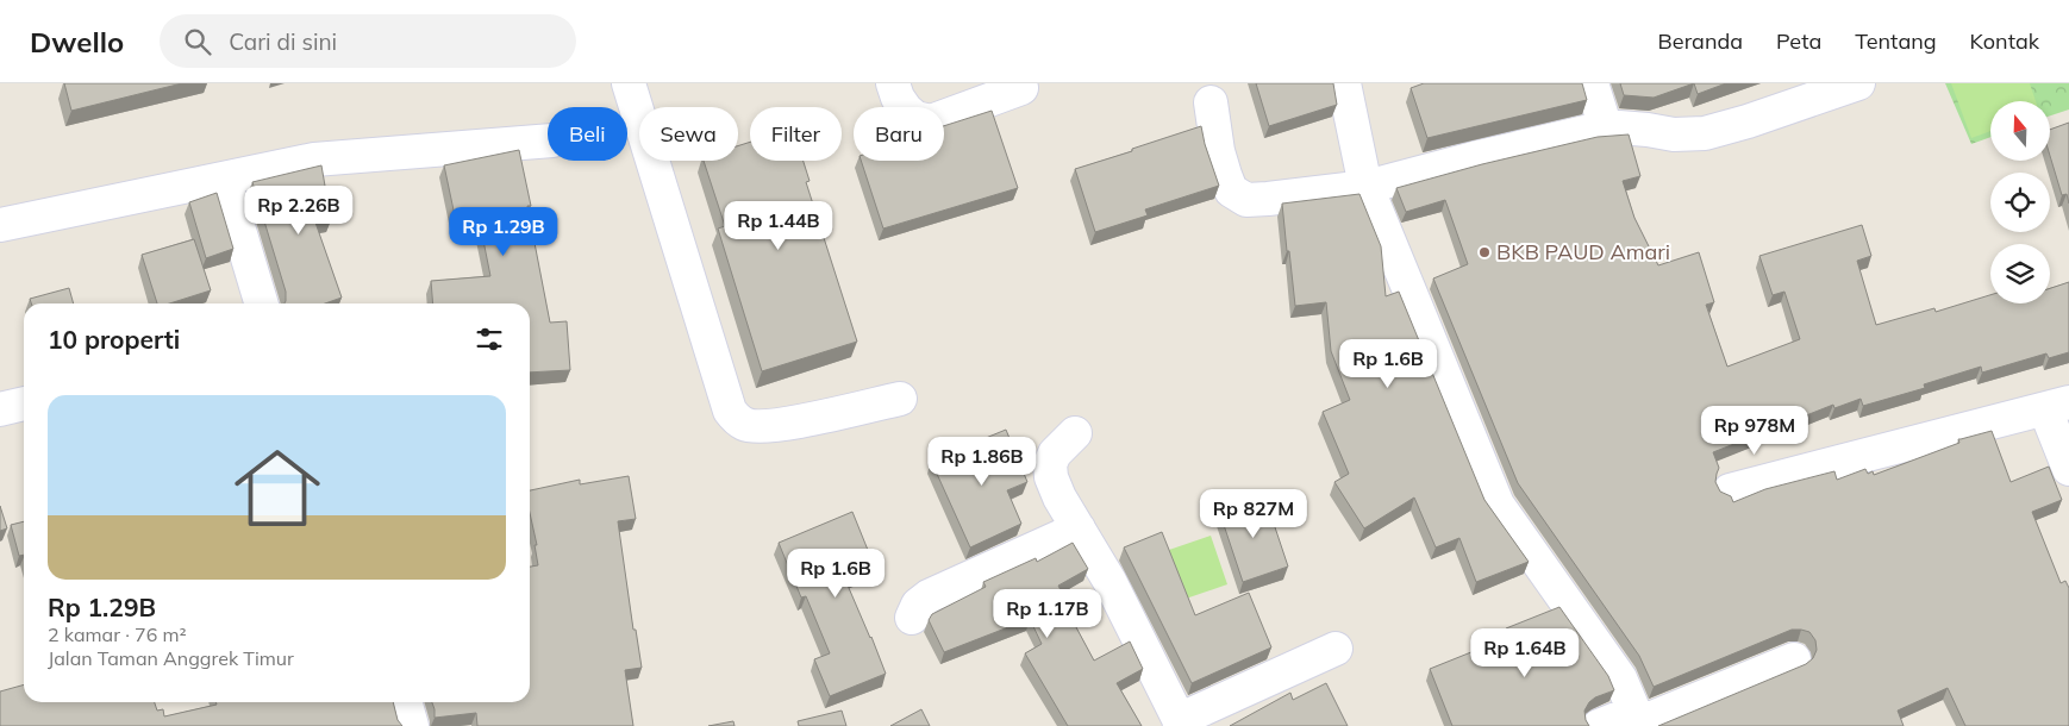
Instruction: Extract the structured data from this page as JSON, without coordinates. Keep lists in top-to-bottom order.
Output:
{
  "places": ["BKB PAUD Amari"],
  "north": "top",
  "page": {
    "header": "Dwello",
    "search": "Cari di sini",
    "nav": [
      "Beranda",
      "Peta",
      "Tentang",
      "Kontak"
    ],
    "chip": [
      "Beli",
      "Sewa",
      "Filter",
      "Baru"
    ],
    "price": [
      "Rp 2.26B",
      "Rp 1.44B",
      "Rp 1.29B",
      "Rp 1.6B",
      "Rp 978M",
      "Rp 1.86B",
      "Rp 827M",
      "Rp 1.6B",
      "Rp 1.17B",
      "Rp 1.64B"
    ],
    "heading": "10 properti",
    "list": [
      {
        "name": "Rp 1.29B",
        "note": "2 kamar · 76 m² · Jalan Taman Anggrek Timur"
      }
    ]
  }
}
